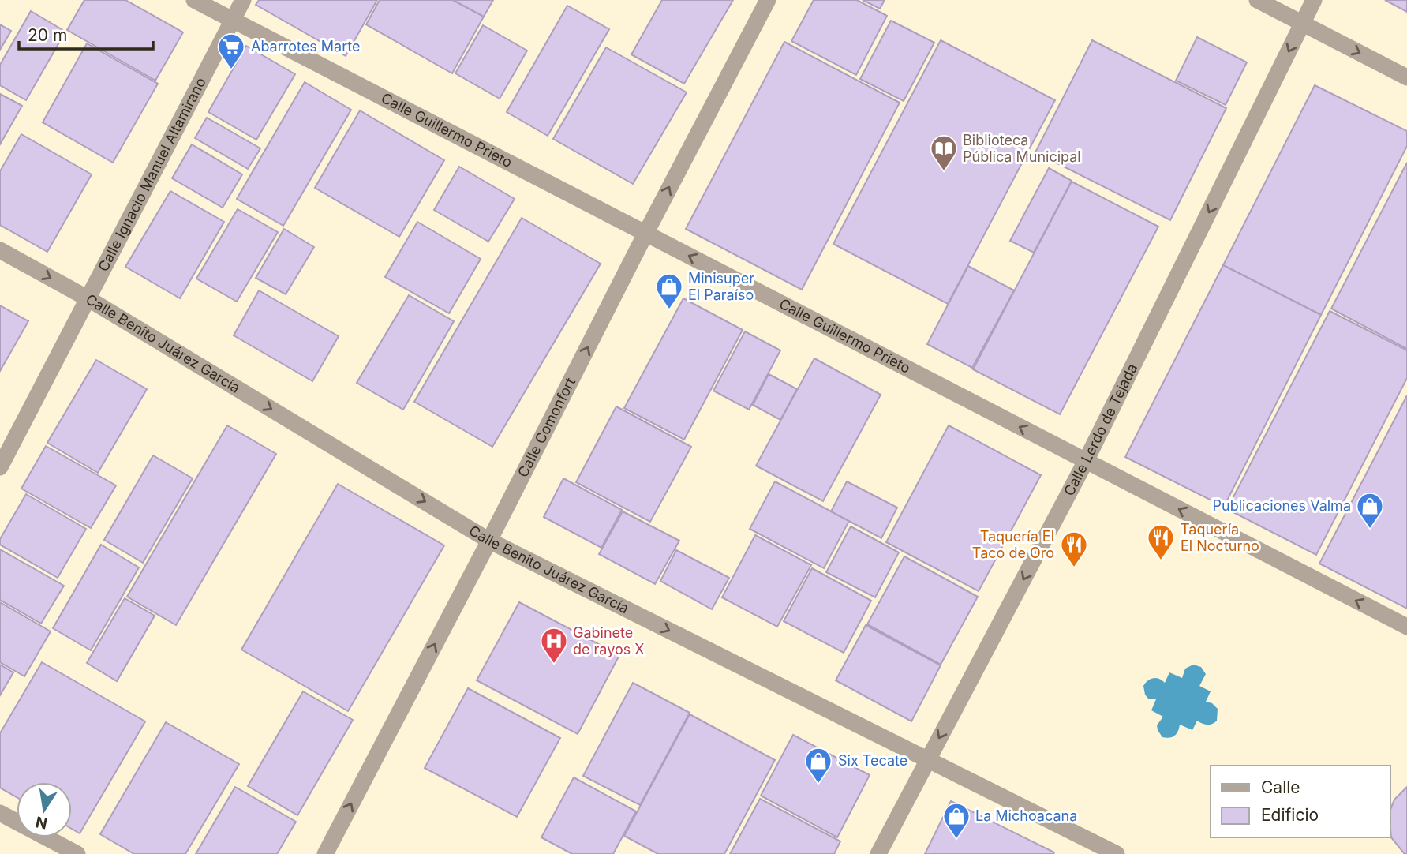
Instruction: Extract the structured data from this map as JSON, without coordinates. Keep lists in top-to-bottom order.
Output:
{
  "streets": {
    "street": [
      "Calle Guillermo Prieto",
      "Calle Ignacio Manuel Altamirano",
      "Calle Benito Juárez García",
      "Calle Comonfort",
      "Calle Lerdo de Tejada"
    ]
  },
  "crossings": [
    ["Calle Guillermo Prieto", "Calle Ignacio Manuel Altamirano"],
    ["Calle Guillermo Prieto", "Calle Comonfort"],
    ["Calle Guillermo Prieto", "Calle Lerdo de Tejada"],
    ["Calle Ignacio Manuel Altamirano", "Calle Benito Juárez García"],
    ["Calle Benito Juárez García", "Calle Comonfort"],
    ["Calle Benito Juárez García", "Calle Lerdo de Tejada"]
  ],
  "one_way": [
    "Calle Guillermo Prieto",
    "Calle Benito Juárez García",
    "Calle Comonfort",
    "Calle Lerdo de Tejada"
  ],
  "places": {
    "supermarket": ["Abarrotes Marte"],
    "library": ["Biblioteca Pública Municipal"],
    "shop": [
      "Minisuper El Paraíso",
      "Publicaciones Valma",
      "Six Tecate",
      "La Michoacana"
    ],
    "restaurant": ["Taquería El Nocturno", "Taquería El Taco de Oro"],
    "hospital": ["Gabinete de rayos X"]
  },
  "legend": ["Calle", "Edificio"],
  "scale_bar": "20 m",
  "north": "bottom"
}
